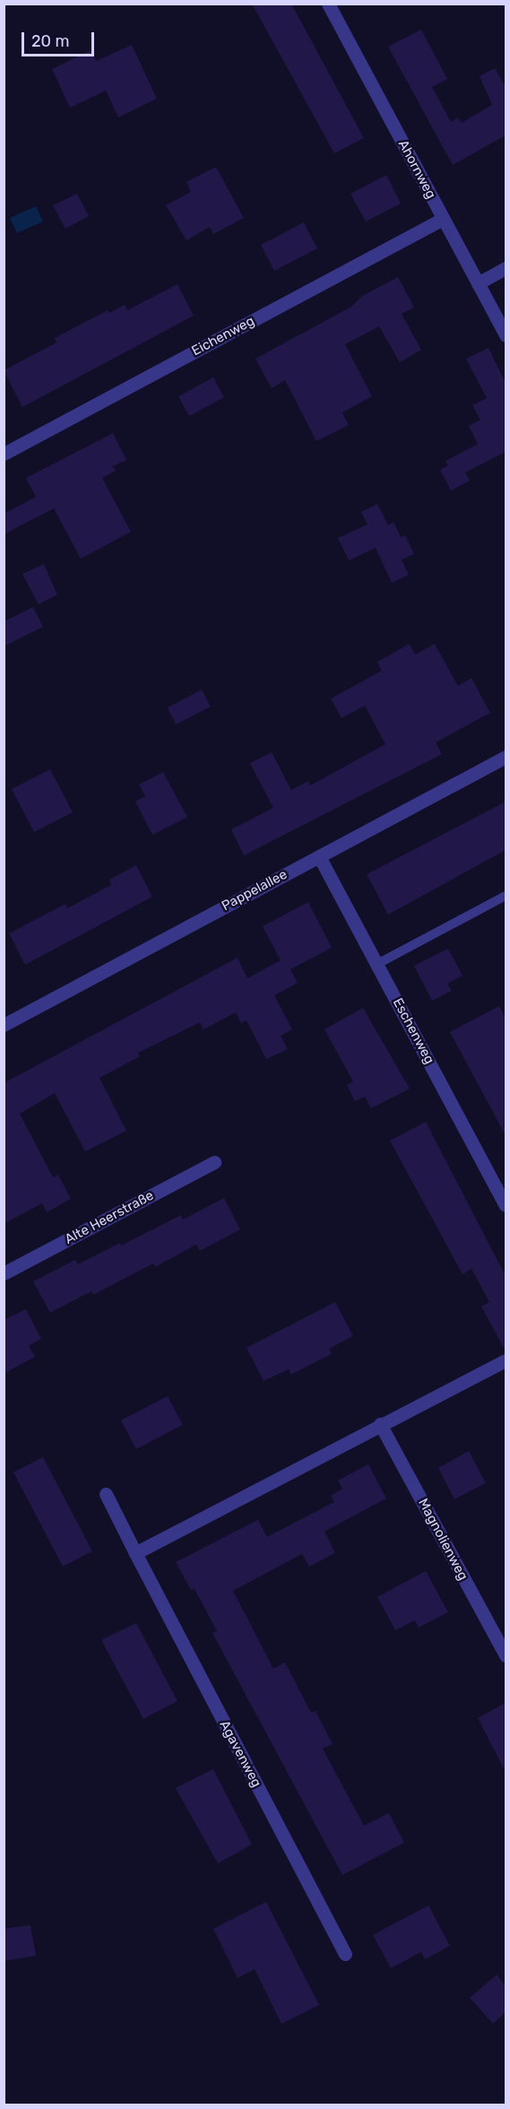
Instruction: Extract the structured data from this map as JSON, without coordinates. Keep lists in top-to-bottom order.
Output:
{
  "streets": {
    "street": [
      "Ahornweg",
      "Eichenweg",
      "Pappelallee",
      "Eschenweg",
      "Alte Heerstraße",
      "Magnolienweg",
      "Agavenweg"
    ]
  },
  "crossings": [
    ["Ahornweg", "Eichenweg"],
    ["Pappelallee", "Eschenweg"]
  ],
  "scale_bar": "20 m"
}
